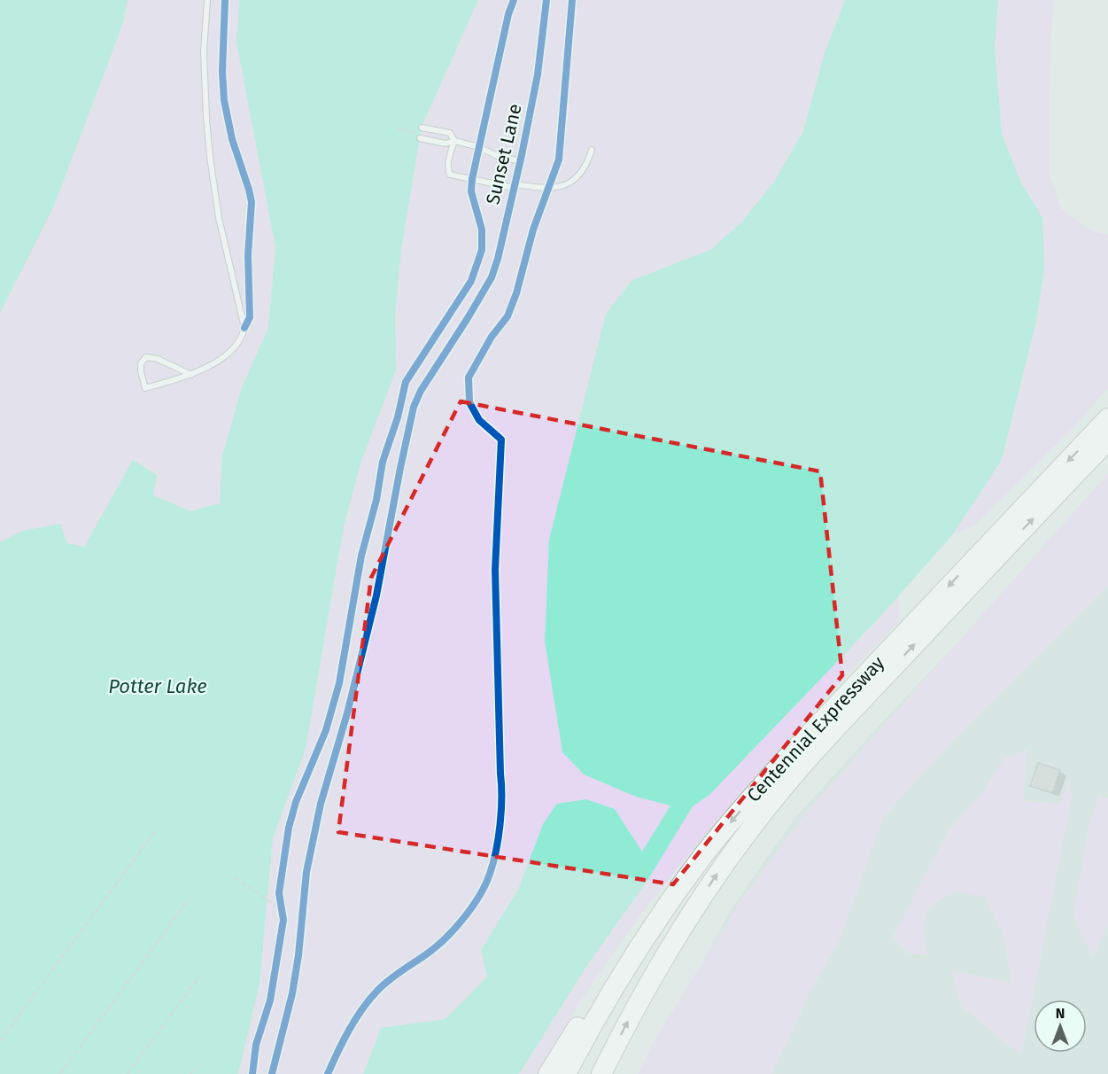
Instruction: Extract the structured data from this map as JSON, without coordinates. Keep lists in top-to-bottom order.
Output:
{
  "streets": {
    "highway": ["Centennial Expressway"],
    "lane": ["Sunset Lane"]
  },
  "water": ["Potter Lake"],
  "north": "top"
}
